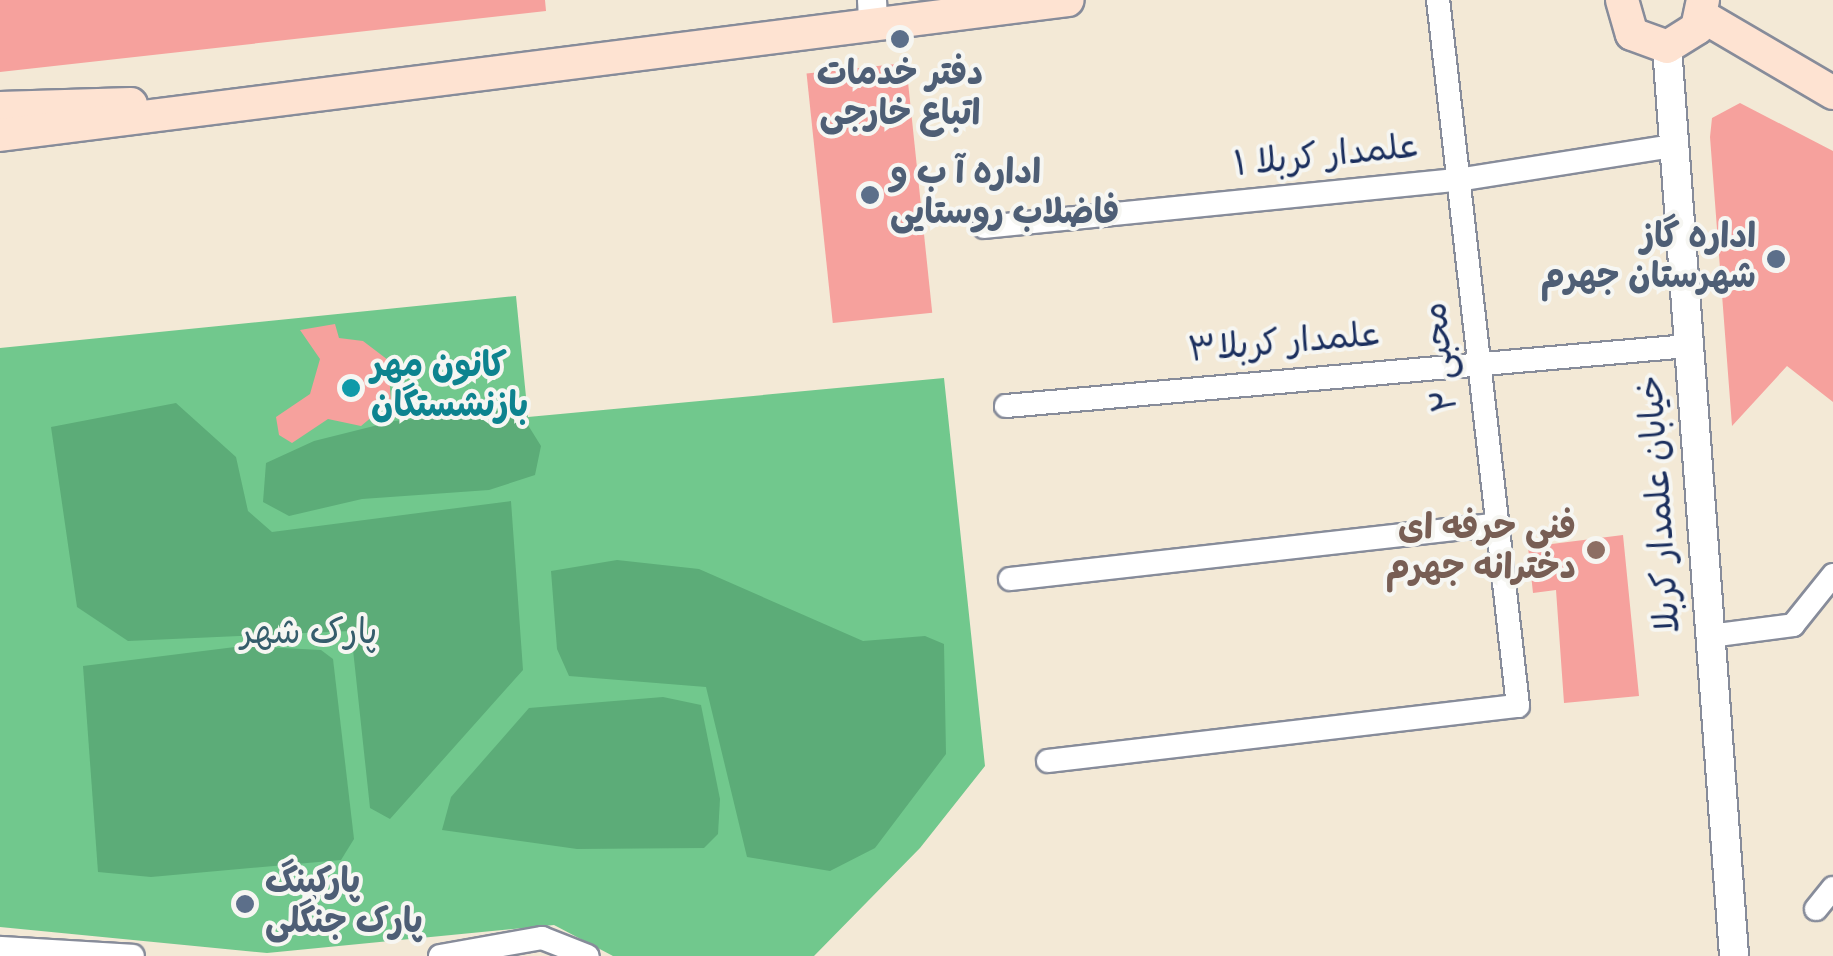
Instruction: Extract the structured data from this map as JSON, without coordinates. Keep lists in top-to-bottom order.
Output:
{
  "streets": {
    "street": [
      "علمدار کربلا ۱",
      "علمدار کربلا۳",
      "محبی ۲",
      "خیابان علمدار کربلا"
    ]
  },
  "crossings": [
    ["علمدار کربلا ۱", "محبی ۲"],
    ["علمدار کربلا ۱", "خیابان علمدار کربلا"],
    ["علمدار کربلا۳", "محبی ۲"],
    ["علمدار کربلا۳", "خیابان علمدار کربلا"]
  ],
  "parks": ["پارک شهر"],
  "places": [
    "دفتر خدمات اتباع خارجی",
    "اداره آ ب و فاضلاب روستایی",
    "اداره گاز شهرستان جهرم",
    "کانون مهر بازنشستگان",
    "فنی حرفه ای دخترانه جهرم",
    "پارکینگ پارک جنگلی"
  ]
}
